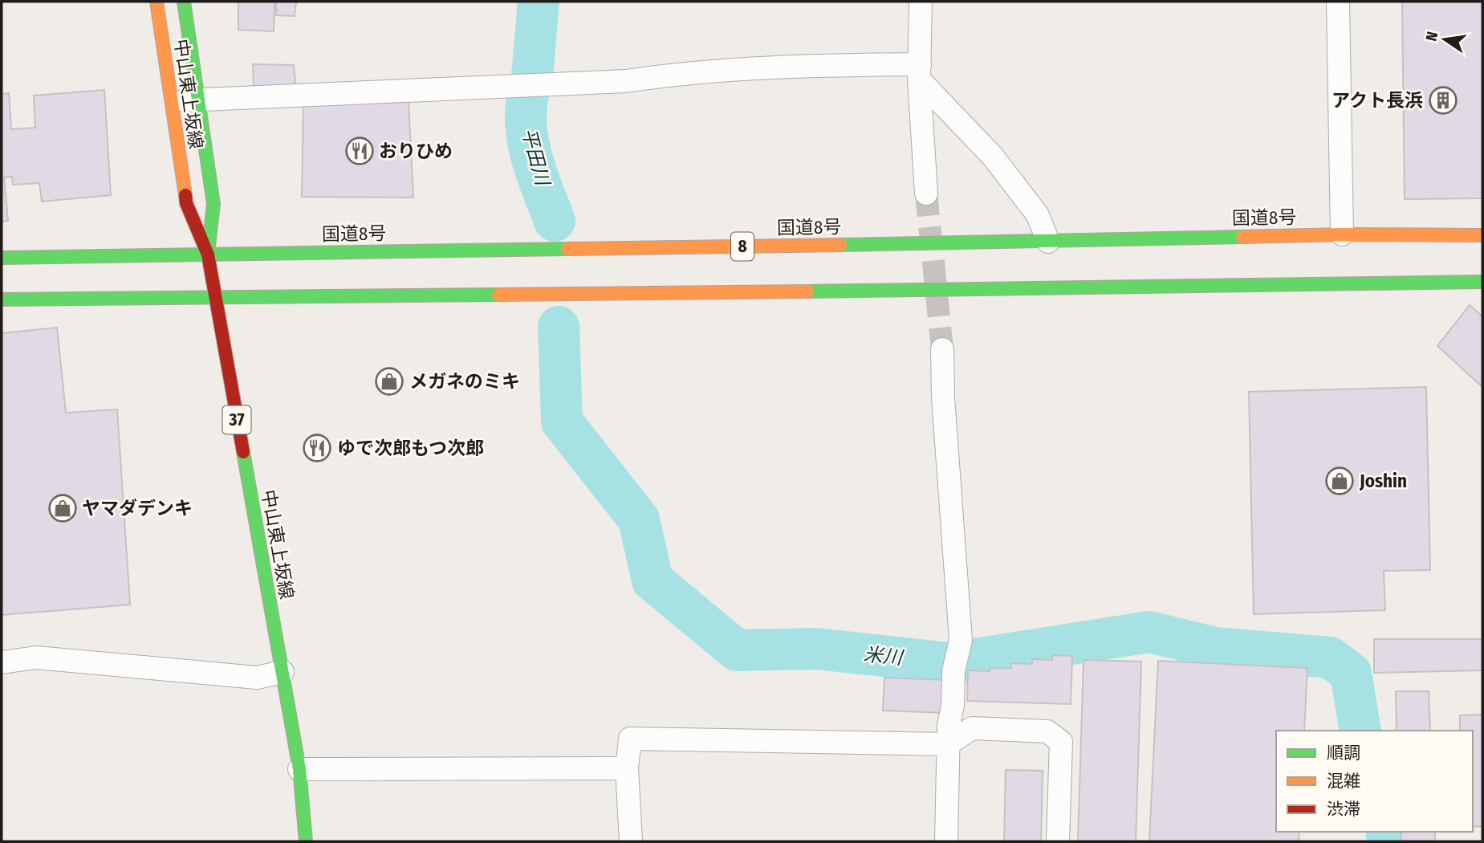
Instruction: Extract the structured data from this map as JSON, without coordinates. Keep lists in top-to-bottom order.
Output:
{
  "streets": {
    "main road": [
      "中山東上坂線",
      "国道8号",
      "8",
      "37"
    ]
  },
  "crossings": [
    ["中山東上坂線", "国道8号"]
  ],
  "water": ["平田川", "米川"],
  "places": {
    "building": ["アクト長浜"],
    "restaurant": ["おりひめ", "ゆで次郎もつ次郎"],
    "shop": ["メガネのミキ", "Joshin", "ヤマダデンキ"]
  },
  "legend": ["順調", "混雑", "渋滞"],
  "north": "left"
}
